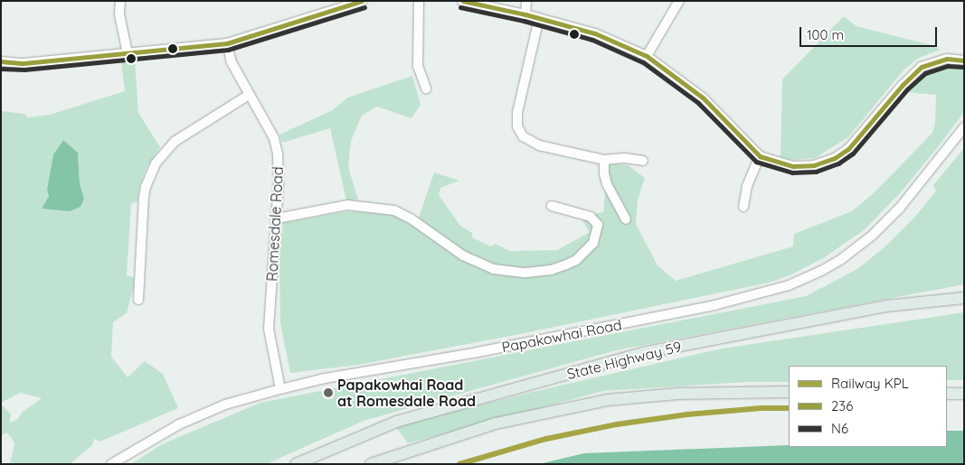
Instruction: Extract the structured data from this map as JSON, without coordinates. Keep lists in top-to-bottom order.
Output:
{
  "streets": {
    "main road": ["State Highway 59"],
    "street": ["Romesdale Road", "Papakowhai Road"]
  },
  "crossings": [
    ["Romesdale Road", "Papakowhai Road"]
  ],
  "places": ["Papakowhai Road at Romesdale Road"],
  "lines": ["transit line 236", "transit line N6", "rail line KPL"],
  "legend": ["Railway KPL", "236", "N6"],
  "scale_bar": "100 m"
}
